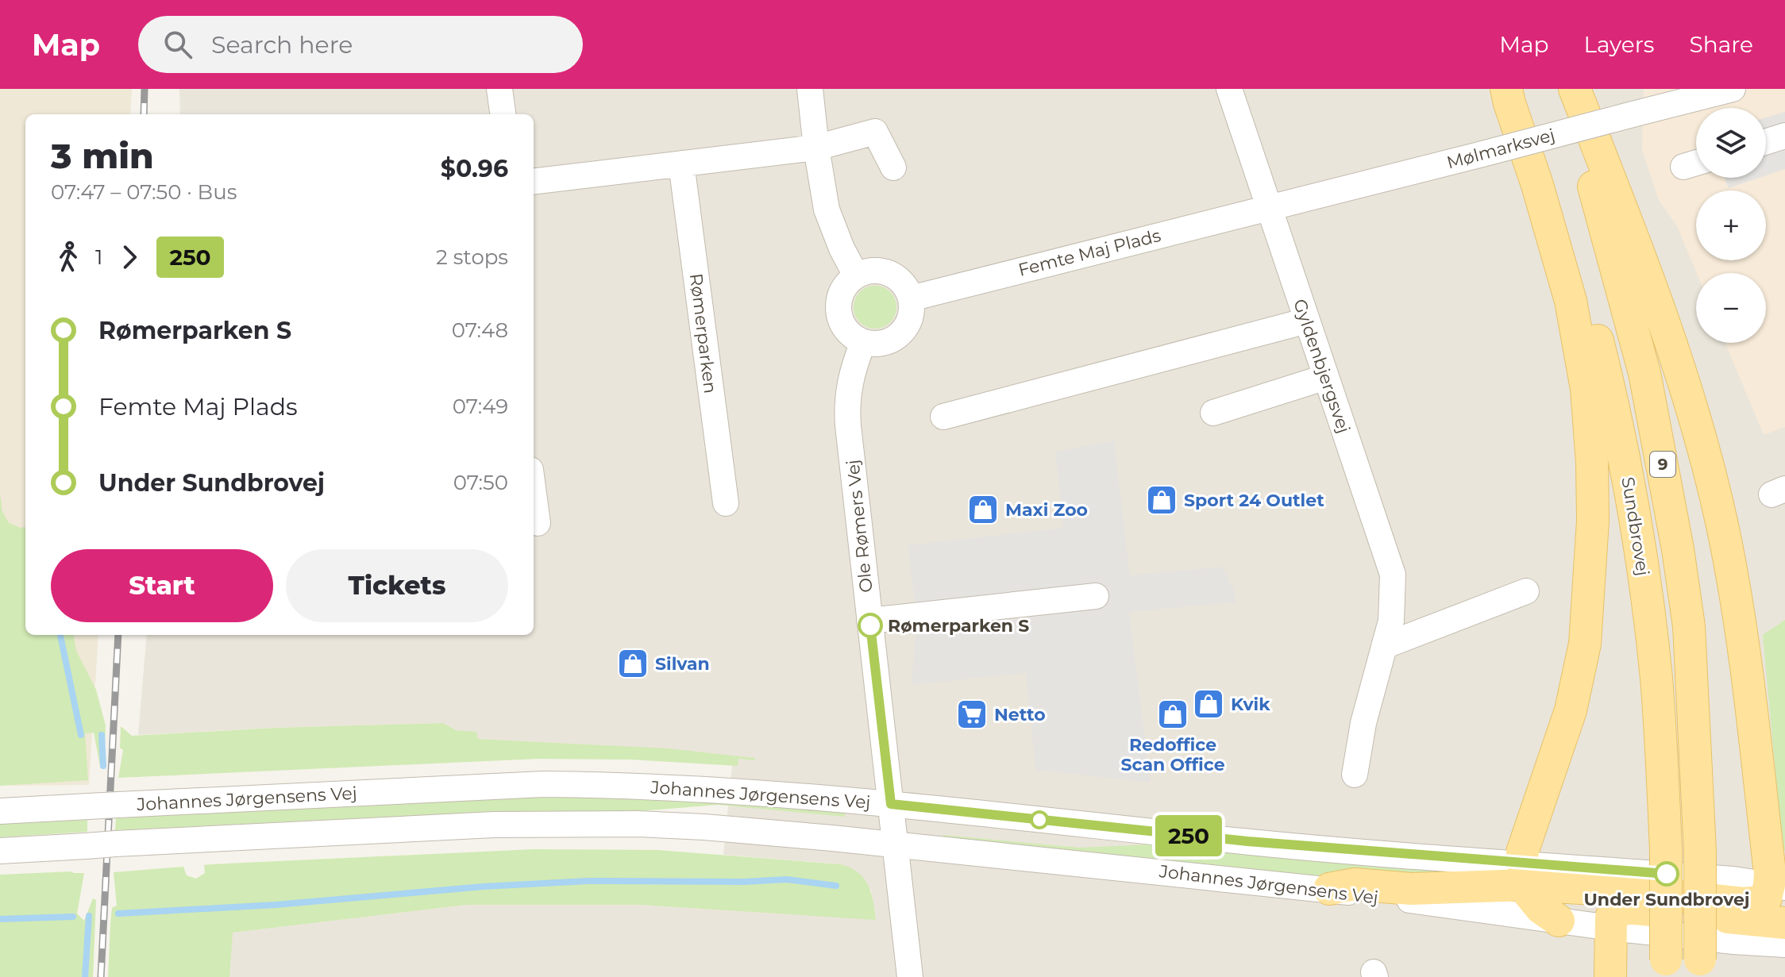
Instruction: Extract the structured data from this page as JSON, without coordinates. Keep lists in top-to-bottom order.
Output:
{
  "streets": {
    "main road": ["9", "Sundbrovej"],
    "street": [
      "Mølmarksvej",
      "Femte Maj Plads",
      "Rømerparken",
      "Gyldenbjergsvej",
      "Ole Rømers Vej",
      "Johannes Jørgensens Vej"
    ]
  },
  "crossings": [
    ["Mølmarksvej", "Femte Maj Plads"],
    ["Mølmarksvej", "Gyldenbjergsvej"],
    ["Femte Maj Plads", "Gyldenbjergsvej"],
    ["Femte Maj Plads", "Ole Rømers Vej"],
    ["Ole Rømers Vej", "Johannes Jørgensens Vej"]
  ],
  "places": {
    "shop": [
      "Sport 24 Outlet",
      "Maxi Zoo",
      "Silvan",
      "Kvik",
      "Redoffice Scan Office"
    ],
    "other": ["Rømerparken S", "Under Sundbrovej"],
    "supermarket": ["Netto"]
  },
  "lines": ["bus line 250"],
  "page": {
    "header": "Map",
    "search": "Search here",
    "nav": ["Map", "Layers", "Share"],
    "on_map": "250",
    "map_buttons": ["+", "−"],
    "heading": ["3 min", "07:47 – 07:50 · Bus", "$0.96"],
    "legs": ["1", "250", "2 stops"],
    "list": [
      {
        "name": "Rømerparken S",
        "value": "07:48"
      },
      {
        "name": "Femte Maj Plads",
        "value": "07:49"
      },
      {
        "name": "Under Sundbrovej",
        "value": "07:50"
      }
    ],
    "buttons": ["Start", "Tickets"]
  }
}
